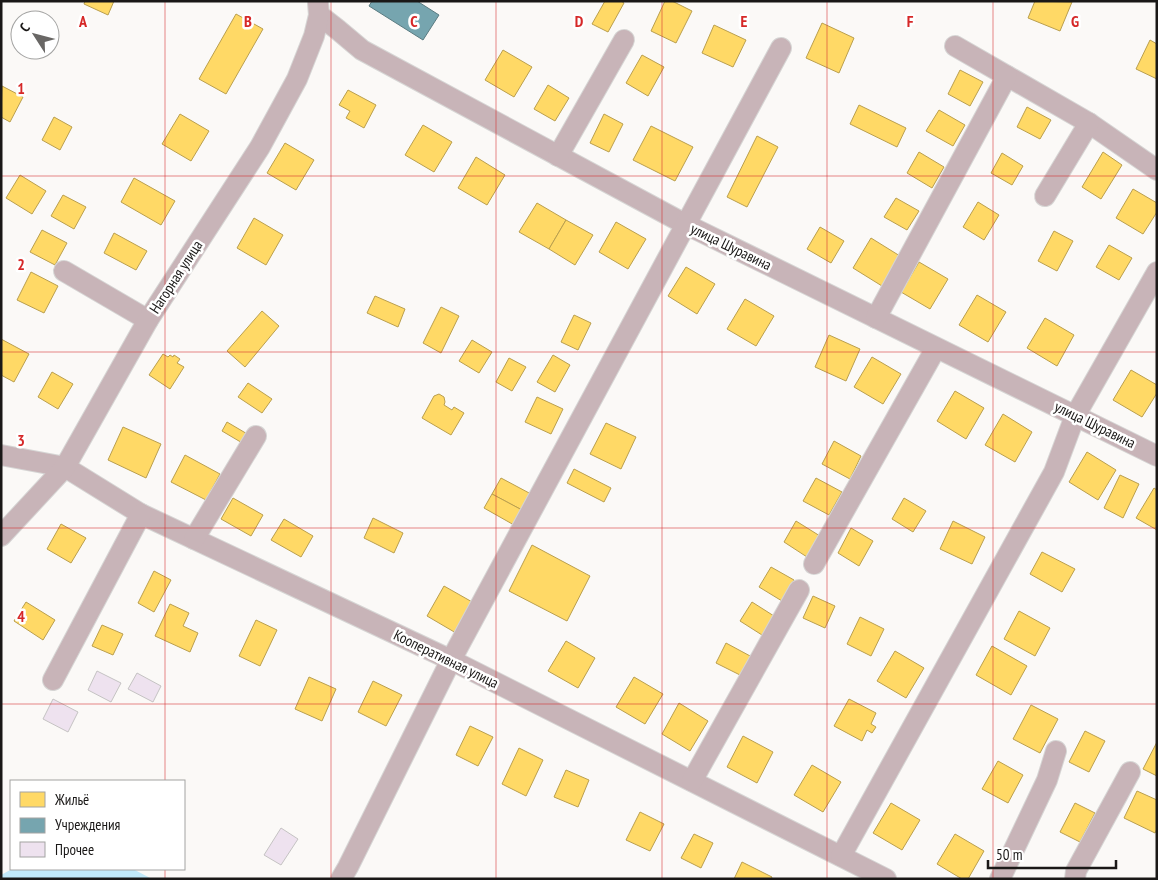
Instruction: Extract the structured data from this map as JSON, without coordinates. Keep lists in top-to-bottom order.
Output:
{
  "streets": {
    "street": ["улица Шуравина", "Нагорная улица", "Кооперативная улица"]
  },
  "crossings": [
    ["улица Шуравина", "Нагорная улица"],
    ["Нагорная улица", "Кооперативная улица"]
  ],
  "legend": ["Жильё", "Учреждения", "Прочее"],
  "scale_bar": "50 m",
  "north": "top left",
  "grid": {
    "columns": [
      "A",
      "B",
      "C",
      "D",
      "E",
      "F",
      "G"
    ],
    "rows": [
      "1",
      "2",
      "3",
      "4"
    ]
  }
}
